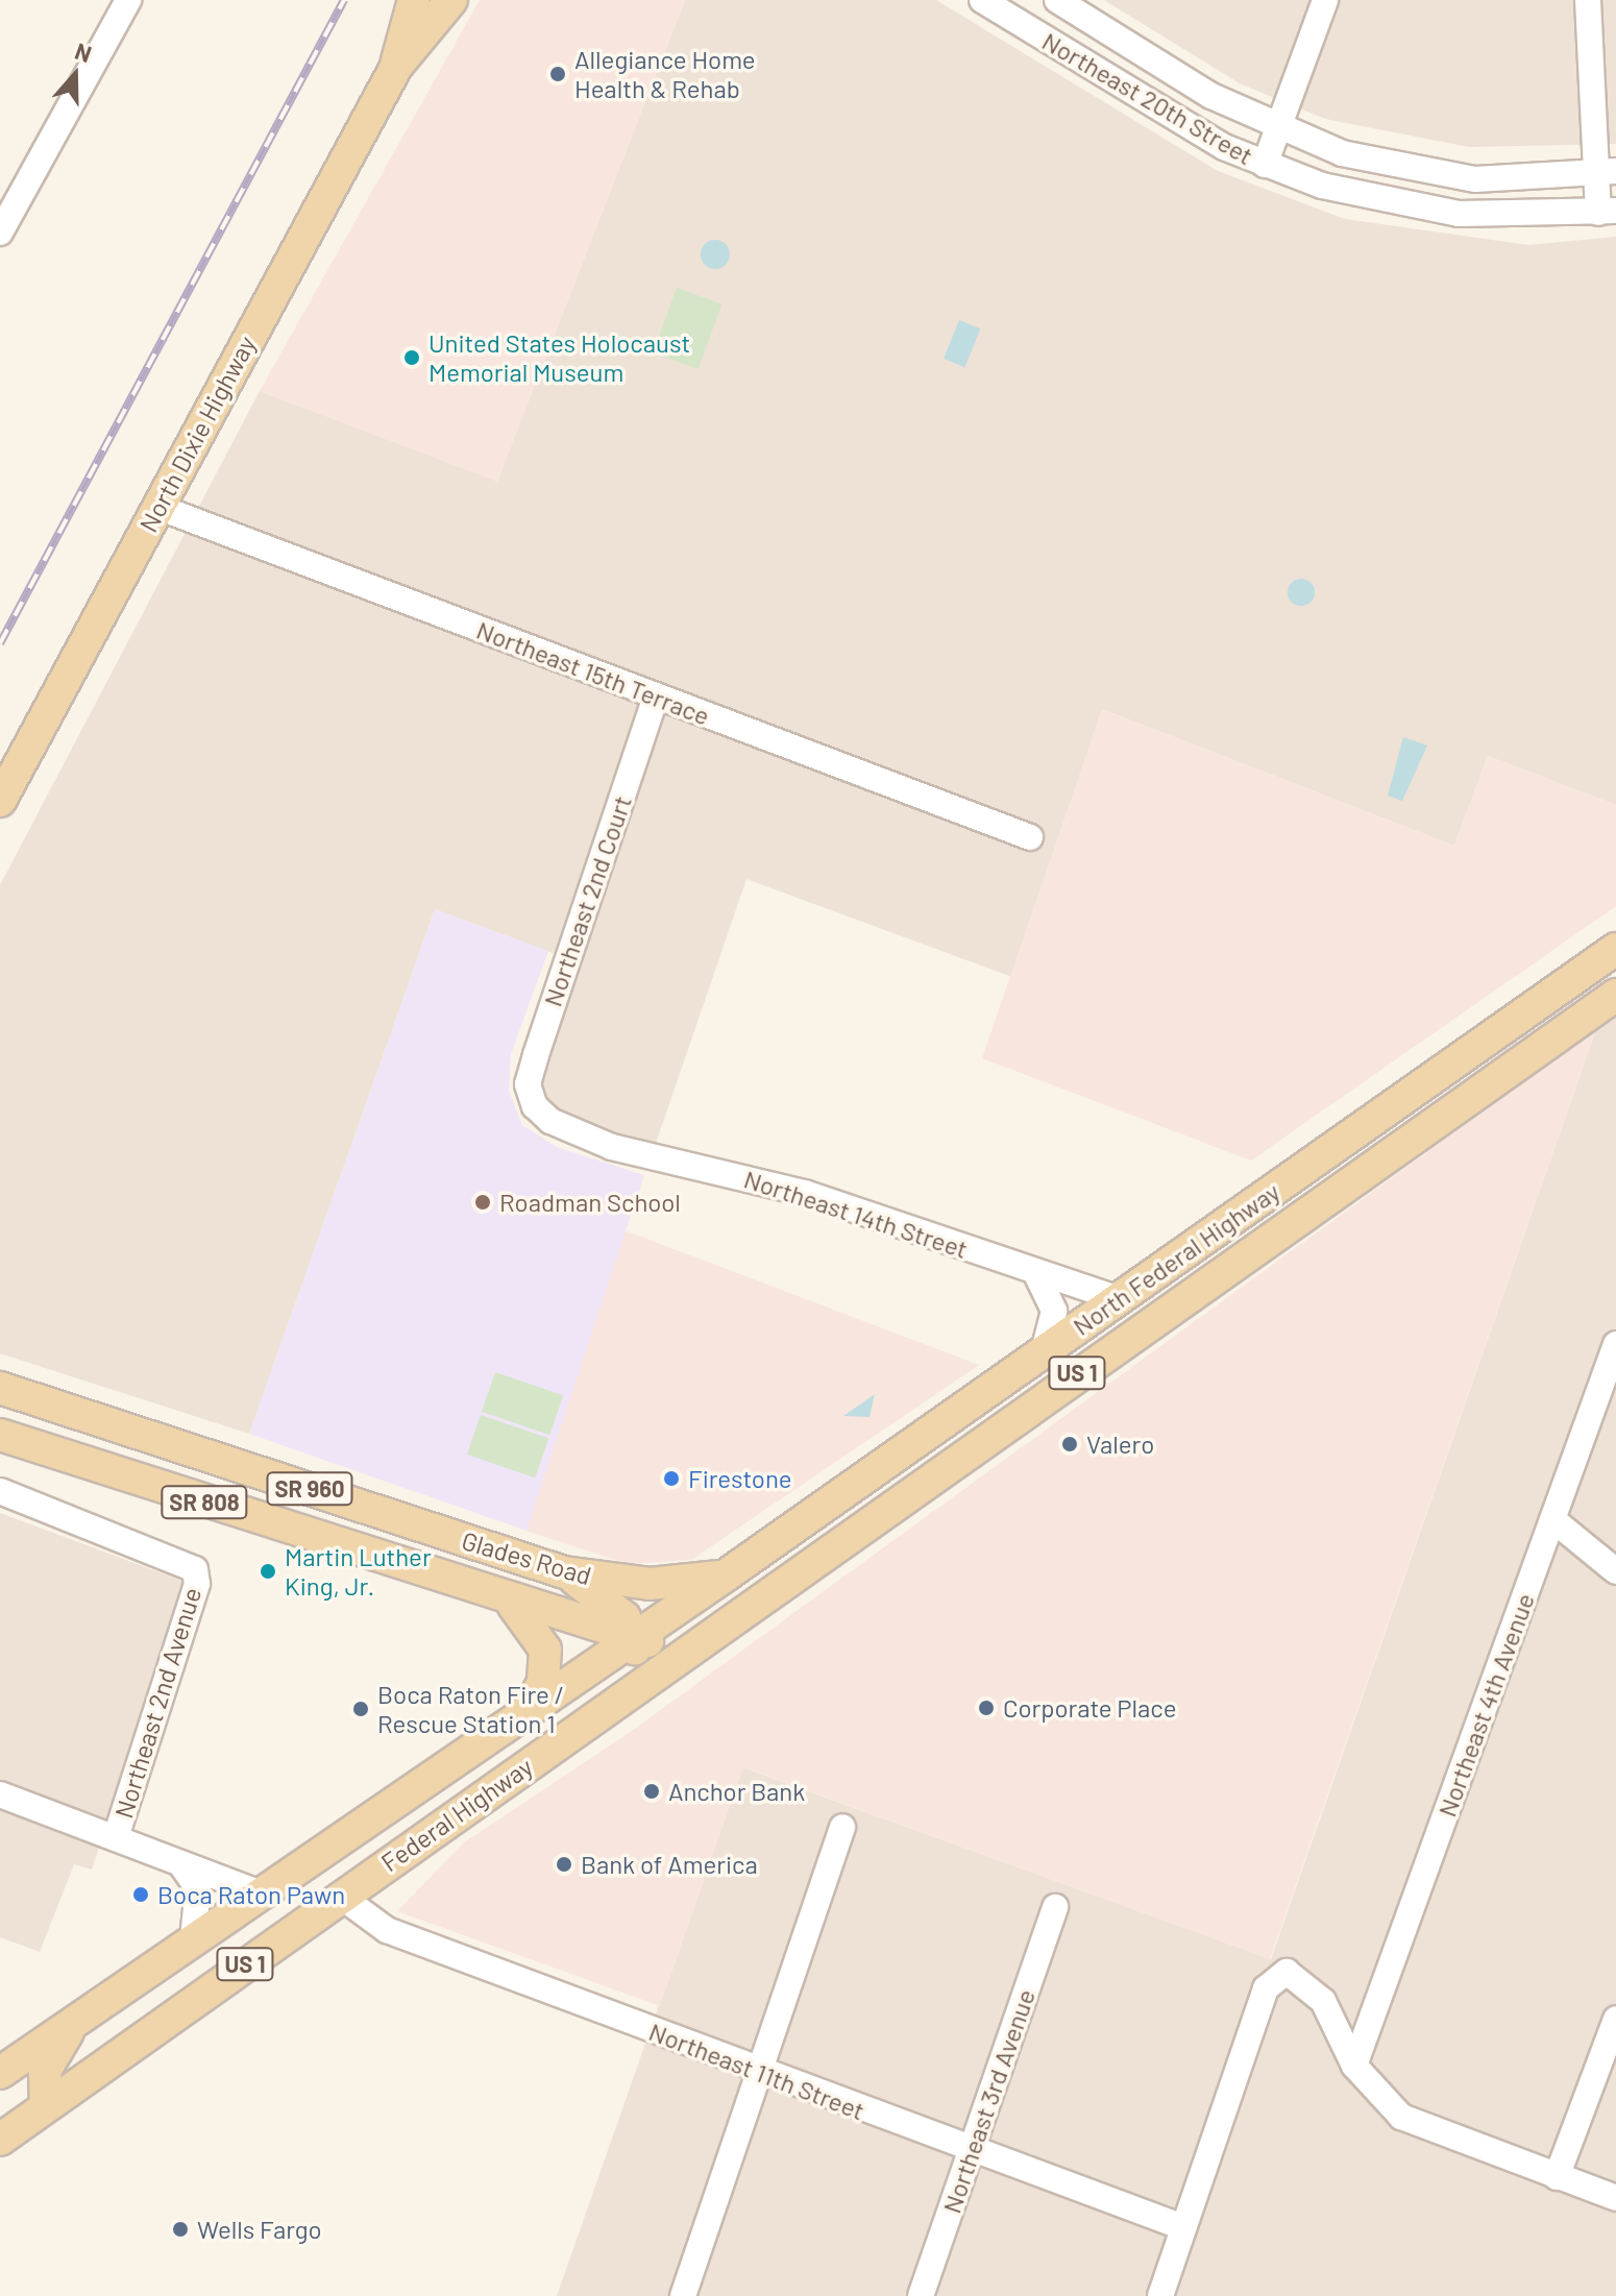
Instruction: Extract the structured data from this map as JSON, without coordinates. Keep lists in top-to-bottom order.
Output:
{
  "streets": {
    "main road": [
      "North Dixie Highway",
      "North Federal Highway",
      "US 1",
      "SR 960",
      "SR 808",
      "Glades Road",
      "Federal Highway"
    ],
    "street": [
      "Northeast 20th Street",
      "Northeast 15th Terrace",
      "Northeast 2nd Court",
      "Northeast 14th Street",
      "Northeast 2nd Avenue",
      "Northeast 4th Avenue",
      "Northeast 11th Street",
      "Northeast 3rd Avenue"
    ]
  },
  "crossings": [
    ["North Dixie Highway", "Northeast 15th Terrace"],
    ["Northeast 15th Terrace", "Northeast 2nd Court"],
    ["Northeast 2nd Court", "Northeast 14th Street"],
    ["Northeast 14th Street", "North Federal Highway"],
    ["North Federal Highway", "Glades Road"],
    ["North Federal Highway", "Federal Highway"],
    ["Glades Road", "Federal Highway"],
    ["Federal Highway", "Northeast 11th Street"],
    ["Northeast 11th Street", "Northeast 3rd Avenue"]
  ],
  "places": [
    "Allegiance Home Health & Rehab",
    "United States Holocaust Memorial Museum",
    "Roadman School",
    "Valero",
    "Firestone",
    "Martin Luther King, Jr.",
    "Corporate Place",
    "Boca Raton Fire / Rescue Station 1",
    "Anchor Bank",
    "Bank of America",
    "Boca Raton Pawn",
    "Wells Fargo"
  ],
  "north": "top"
}
